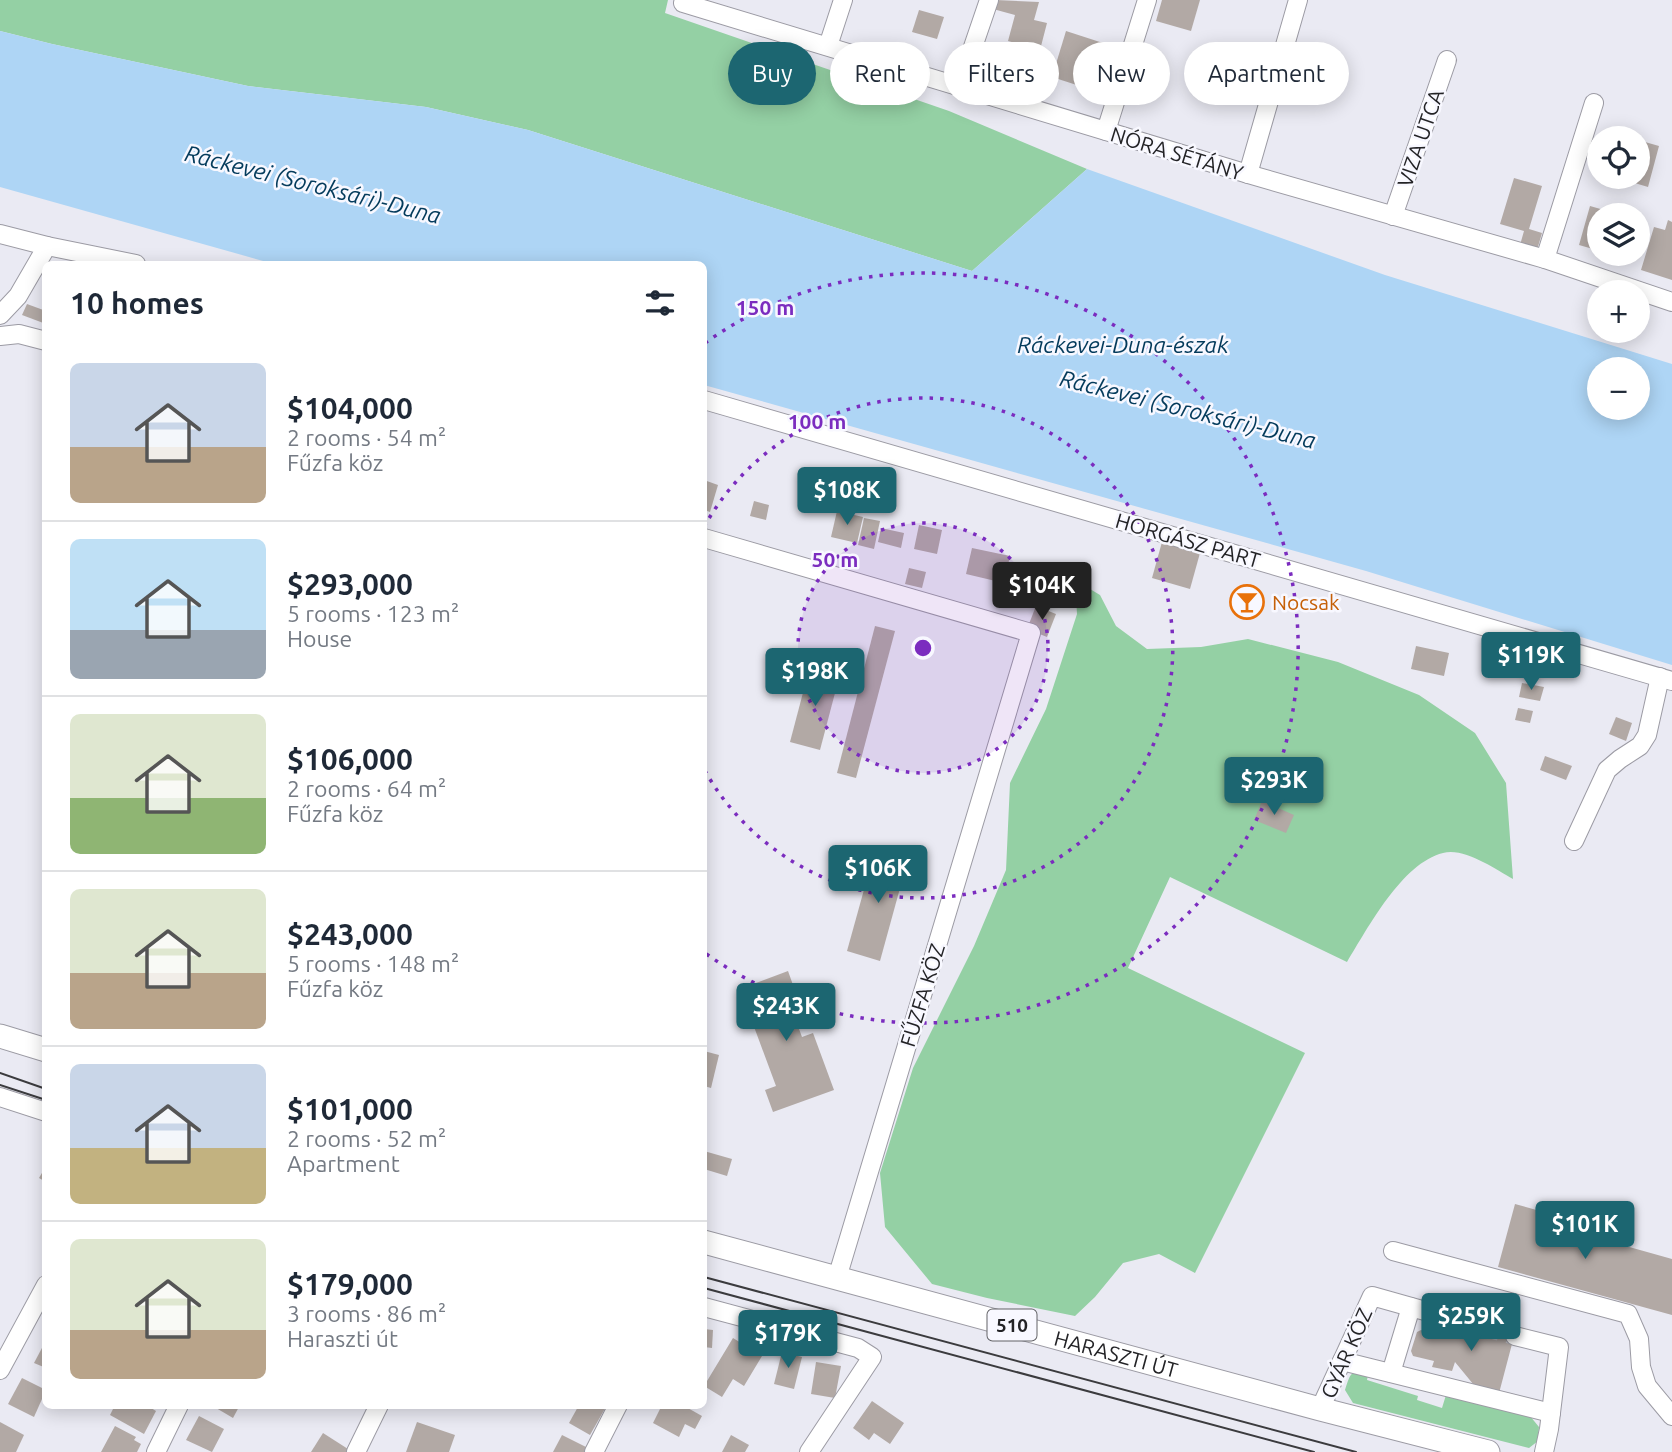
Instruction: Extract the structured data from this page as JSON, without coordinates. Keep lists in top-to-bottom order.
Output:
{
  "streets": {
    "main road": ["510", "HARASZTI ÚT"],
    "street": [
      "VIZA UTCA",
      "NÓRA SÉTÁNY",
      "HORGÁSZ PART",
      "FŰZFA KÖZ",
      "GYÁR KÖZ"
    ]
  },
  "crossings": [
    ["VIZA UTCA", "NÓRA SÉTÁNY"],
    ["FŰZFA KÖZ", "HARASZTI ÚT"],
    ["GYÁR KÖZ", "HARASZTI ÚT"]
  ],
  "water": ["Ráckevei (Soroksári)-Duna", "Ráckevei-Duna-észak"],
  "places": {
    "bar": ["Nocsak"]
  },
  "page": {
    "chip": [
      "Buy",
      "Rent",
      "Filters",
      "New",
      "Apartment"
    ],
    "map_buttons": ["+", "−"],
    "heading": "10 homes",
    "list": [
      {
        "name": "$104,000",
        "note": "2 rooms · 54 m² · Fűzfa köz"
      },
      {
        "name": "$293,000",
        "note": "5 rooms · 123 m² · House"
      },
      {
        "name": "$106,000",
        "note": "2 rooms · 64 m² · Fűzfa köz"
      },
      {
        "name": "$243,000",
        "note": "5 rooms · 148 m² · Fűzfa köz"
      },
      {
        "name": "$101,000",
        "note": "2 rooms · 52 m² · Apartment"
      },
      {
        "name": "$179,000",
        "note": "3 rooms · 86 m² · Haraszti út"
      }
    ],
    "price": [
      "$108K",
      "$104K",
      "$119K",
      "$198K",
      "$293K",
      "$106K",
      "$243K",
      "$101K",
      "$259K",
      "$179K"
    ]
  },
  "rings": ["150 m", "100 m", "50 m"]
}
